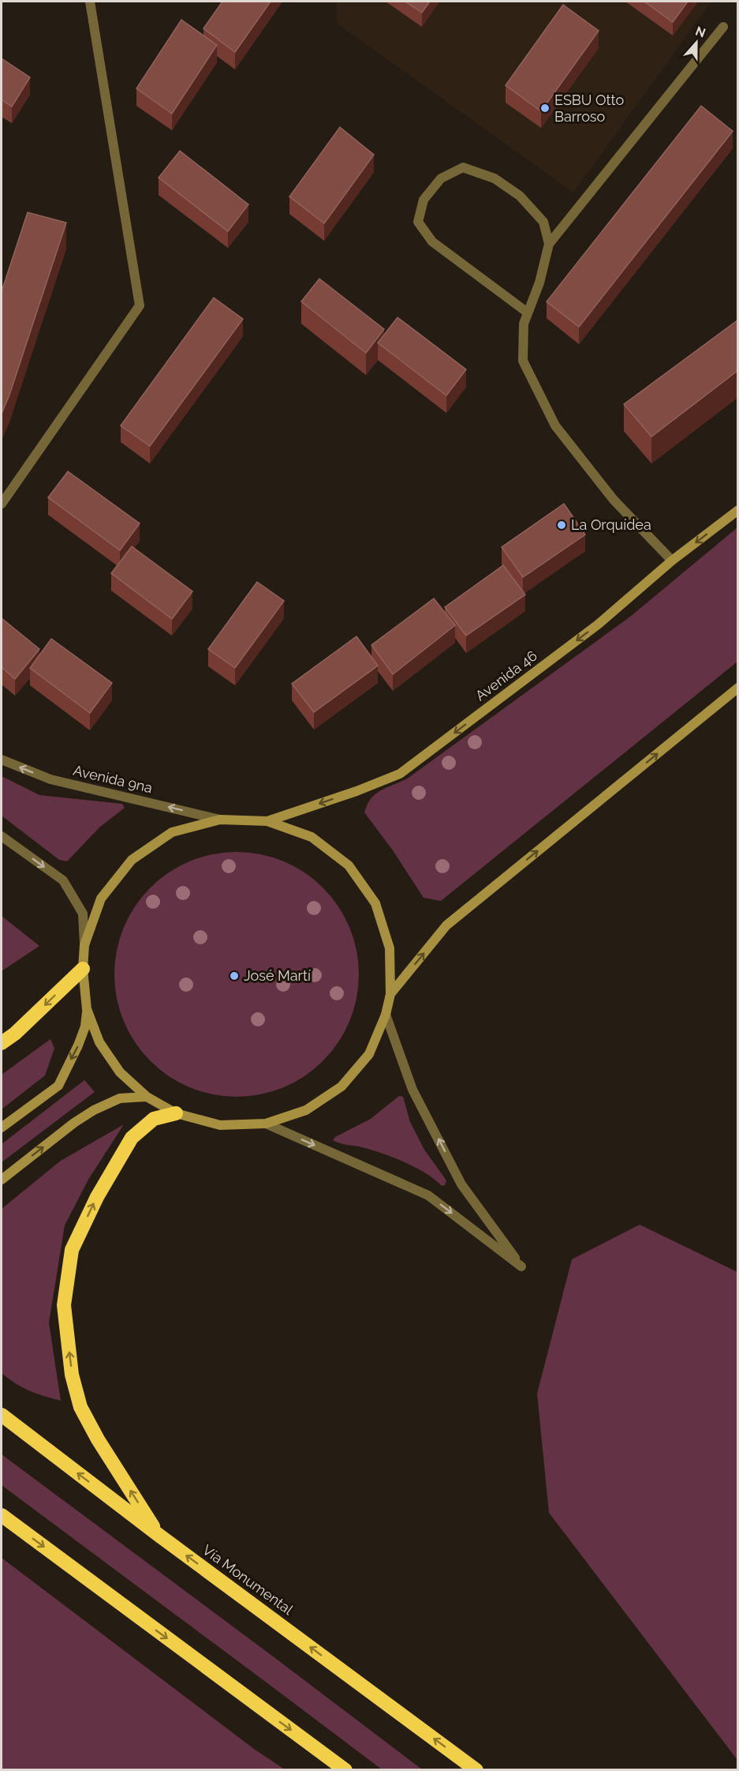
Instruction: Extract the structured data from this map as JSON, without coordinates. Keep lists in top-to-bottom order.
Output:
{
  "streets": {
    "highway": ["Vía Monumental"],
    "main road": ["Avenida 46"],
    "street": ["Avenida 9na"]
  },
  "one_way": ["Avenida 46", "Avenida 9na"],
  "places": ["ESBU Otto Barroso", "La Orquídea", "José Martí"],
  "north": "top"
}
